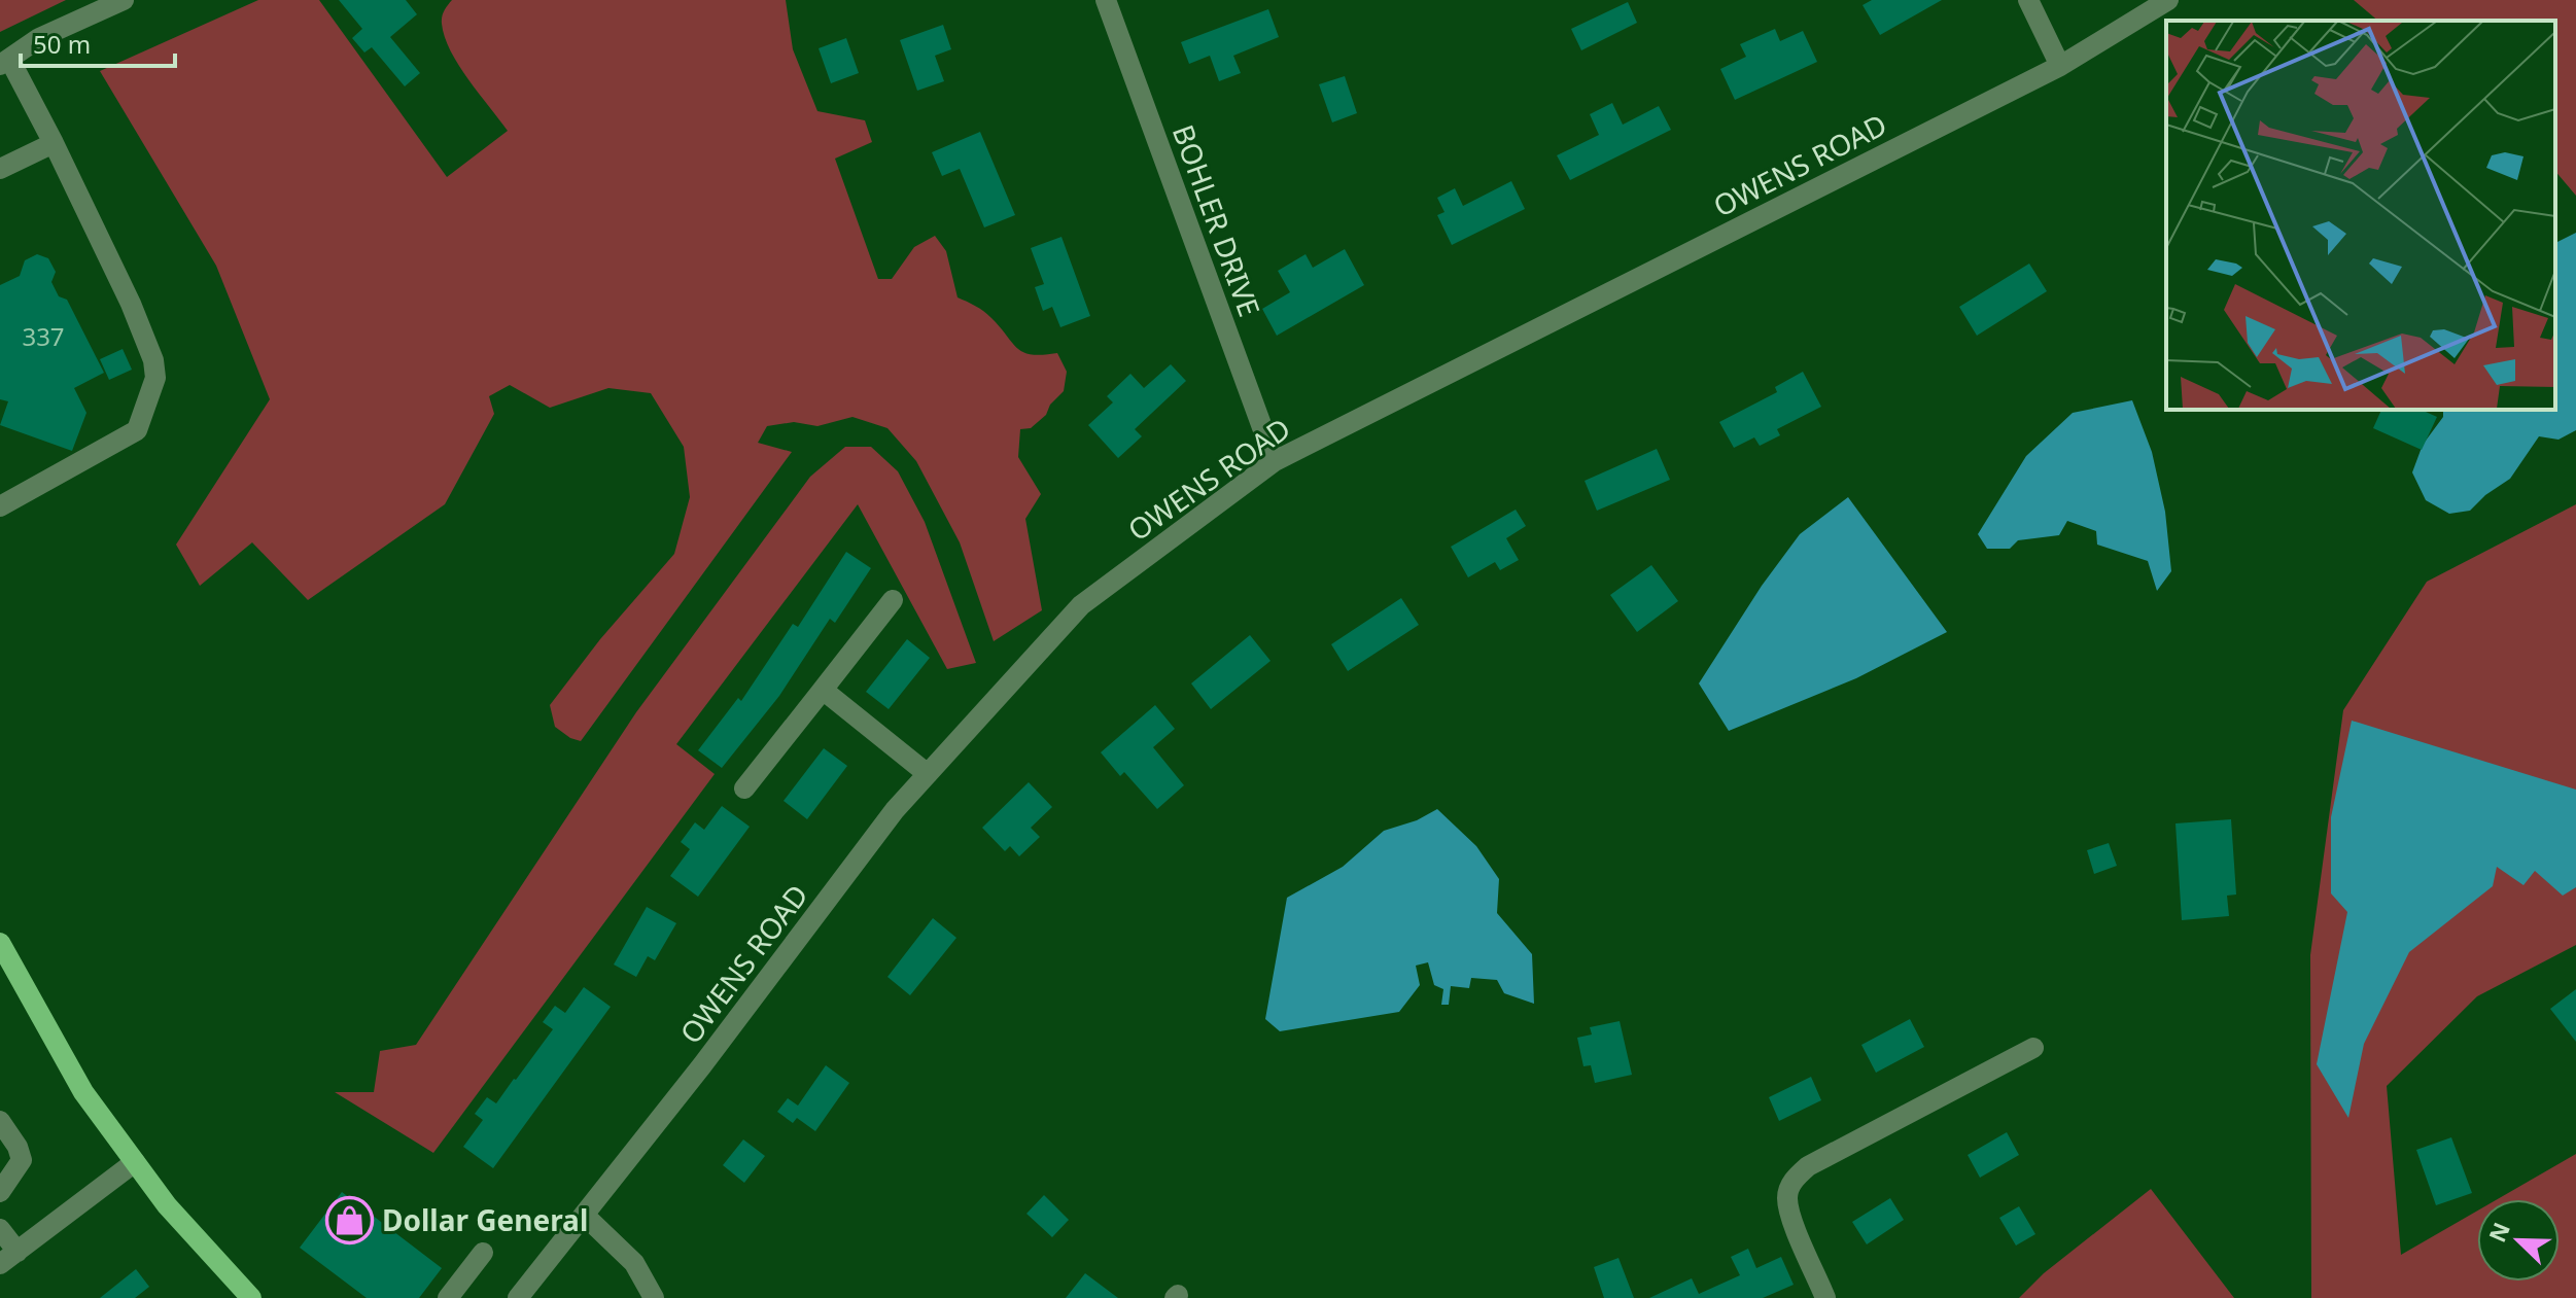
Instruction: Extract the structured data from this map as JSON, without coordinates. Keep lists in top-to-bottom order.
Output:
{
  "streets": {
    "street": ["OWENS ROAD", "BOHLER DRIVE"]
  },
  "crossings": [
    ["OWENS ROAD", "BOHLER DRIVE"]
  ],
  "places": {
    "shop": ["Dollar General"]
  },
  "house_numbers": ["337"],
  "scale_bar": "50 m",
  "north": "top left"
}
